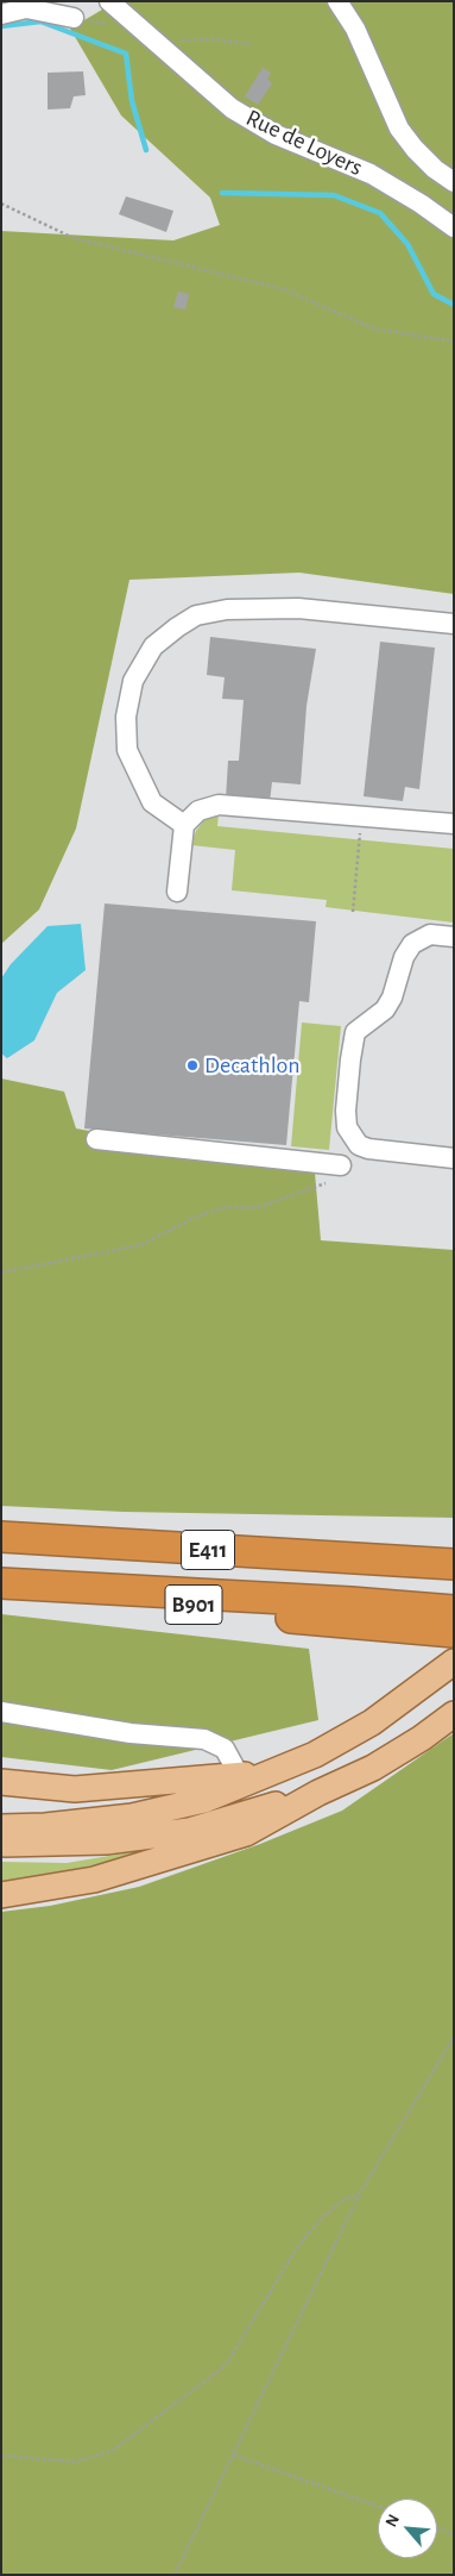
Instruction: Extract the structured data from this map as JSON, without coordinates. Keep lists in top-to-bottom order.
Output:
{
  "streets": {
    "highway": ["E411", "B901"],
    "street": ["Rue de Loyers"]
  },
  "places": ["Decathlon"],
  "north": "top left"
}
